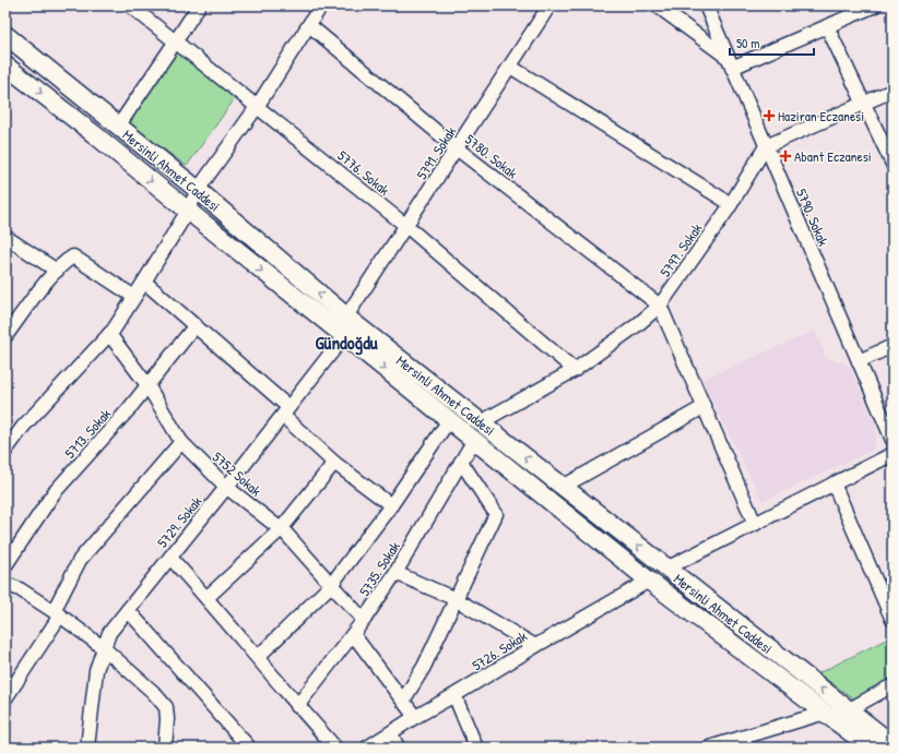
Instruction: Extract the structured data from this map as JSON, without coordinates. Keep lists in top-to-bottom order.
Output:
{
  "streets": {
    "street": [
      "5791. Sokak",
      "5780. Sokak",
      "Mersinli Ahmet Caddesi",
      "5776. Sokak",
      "5790. Sokak",
      "5797. Sokak",
      "5713. Sokak",
      "5752 Sokak",
      "5729. Sokak",
      "5735. Sokak",
      "5726. Sokak"
    ]
  },
  "crossings": [
    ["5791. Sokak", "5780. Sokak"],
    ["5791. Sokak", "Mersinli Ahmet Caddesi"],
    ["5791. Sokak", "5776. Sokak"],
    ["5780. Sokak", "5797. Sokak"],
    ["Mersinli Ahmet Caddesi", "5797. Sokak"],
    ["Mersinli Ahmet Caddesi", "5729. Sokak"],
    ["Mersinli Ahmet Caddesi", "5735. Sokak"],
    ["Mersinli Ahmet Caddesi", "5726. Sokak"],
    ["5776. Sokak", "5797. Sokak"],
    ["5790. Sokak", "5797. Sokak"],
    ["5713. Sokak", "5752 Sokak"],
    ["5752 Sokak", "5729. Sokak"],
    ["5752 Sokak", "5735. Sokak"]
  ],
  "districts": ["Gündoğdu"],
  "places": {
    "health": ["Haziran Eczanesi", "Abant Eczanesi"]
  },
  "scale_bar": "50 m"
}
